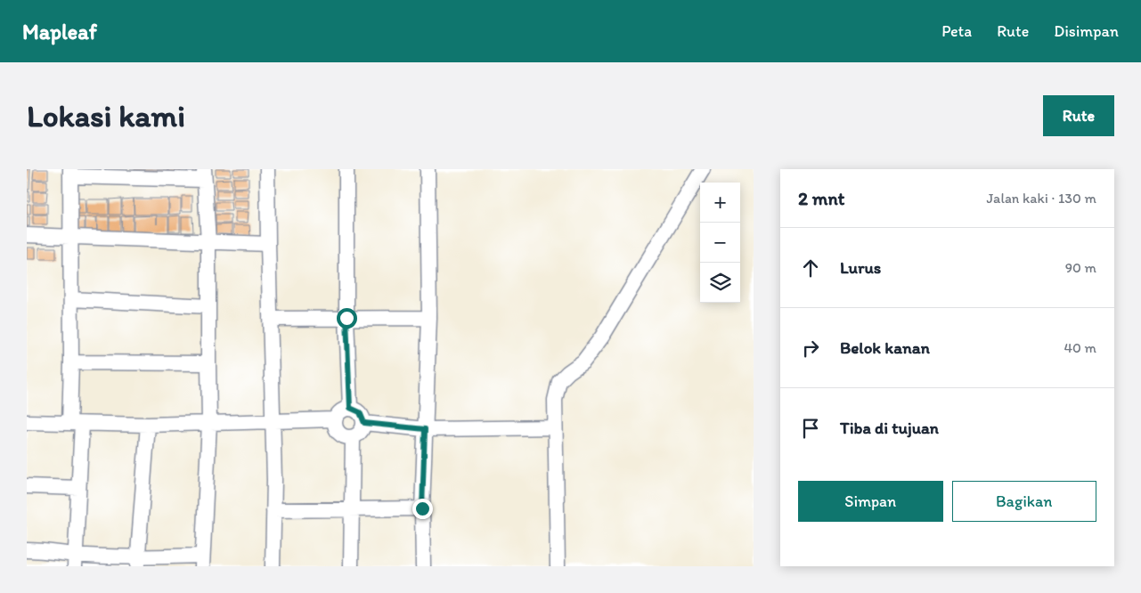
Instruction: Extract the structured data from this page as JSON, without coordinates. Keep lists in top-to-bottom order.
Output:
{
  "page": {
    "header": "Mapleaf",
    "nav": ["Peta", "Rute", "Disimpan"],
    "buttons": [
      "Rute",
      ["Simpan", "Bagikan"]
    ],
    "title": "Lokasi kami",
    "heading": ["2 mnt", "Jalan kaki · 130 m"],
    "map_buttons": ["+", "−"],
    "list": [
      ["Lurus", "90 m"],
      ["Belok kanan", "40 m"],
      "Tiba di tujuan"
    ]
  }
}
